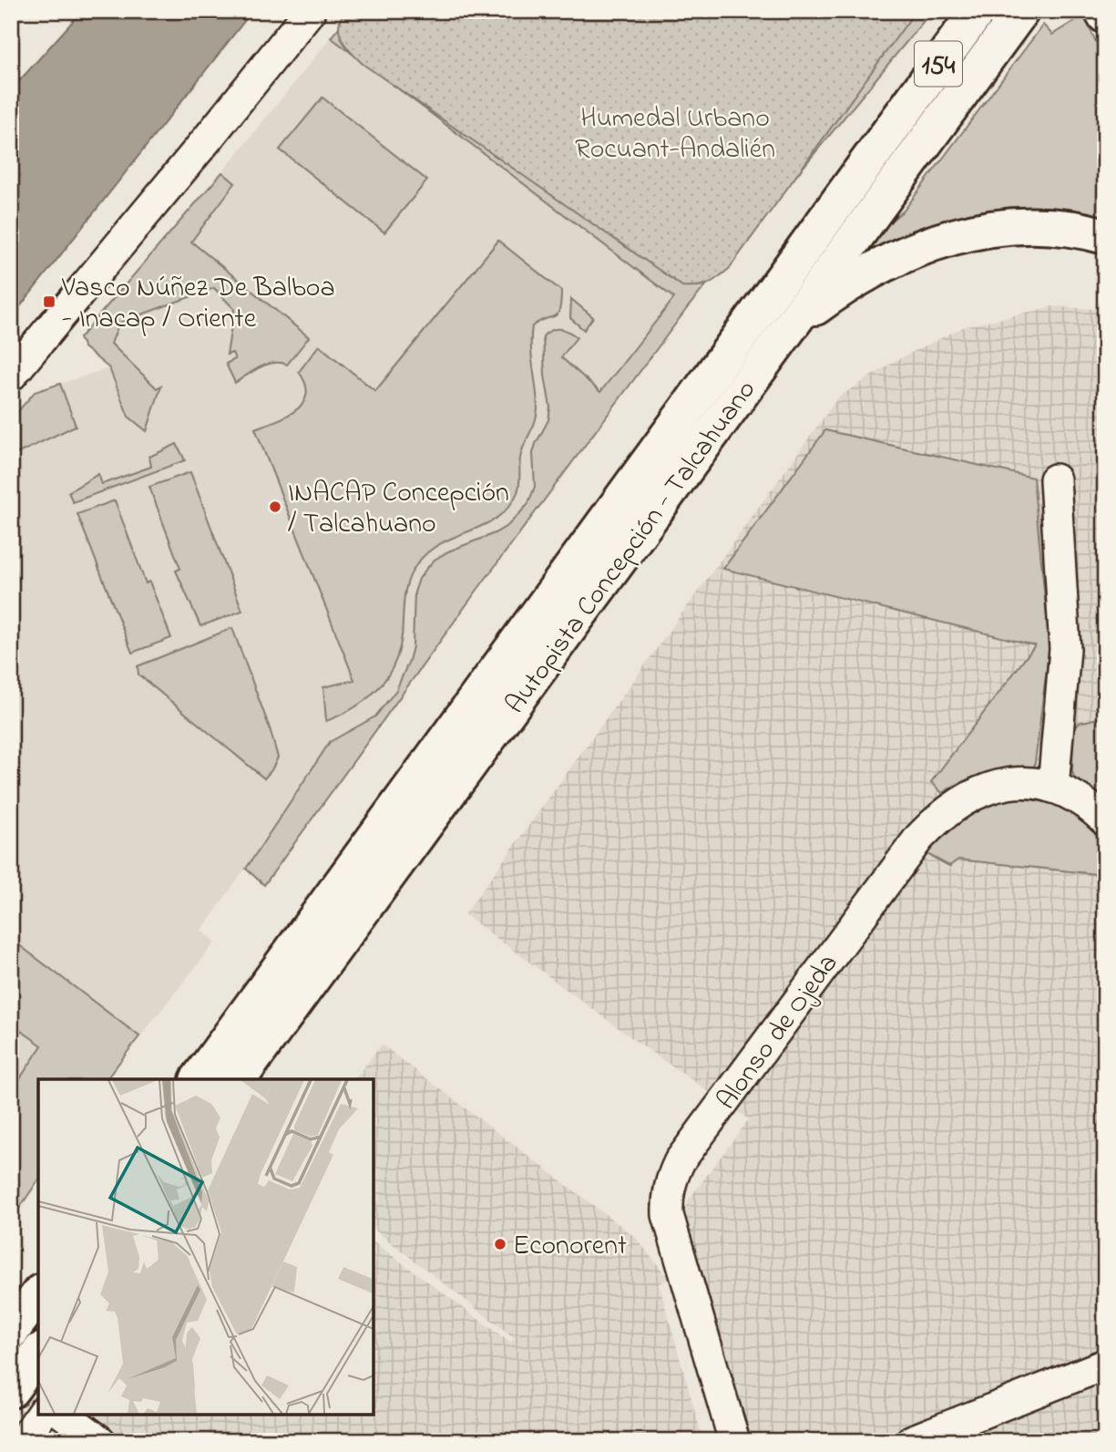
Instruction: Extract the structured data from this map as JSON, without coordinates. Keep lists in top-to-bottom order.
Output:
{
  "streets": {
    "main road": ["154", "Autopista Concepción - Talcahuano"],
    "street": ["Alonso de Ojeda"]
  },
  "parks": ["Humedal Urbano Rocuant-Andalién"],
  "places": {
    "transit": ["Vasco Núñez De Balboa - Inacap / Oriente"],
    "other": ["INACAP Concepción / Talcahuano", "Econorent"]
  }
}
